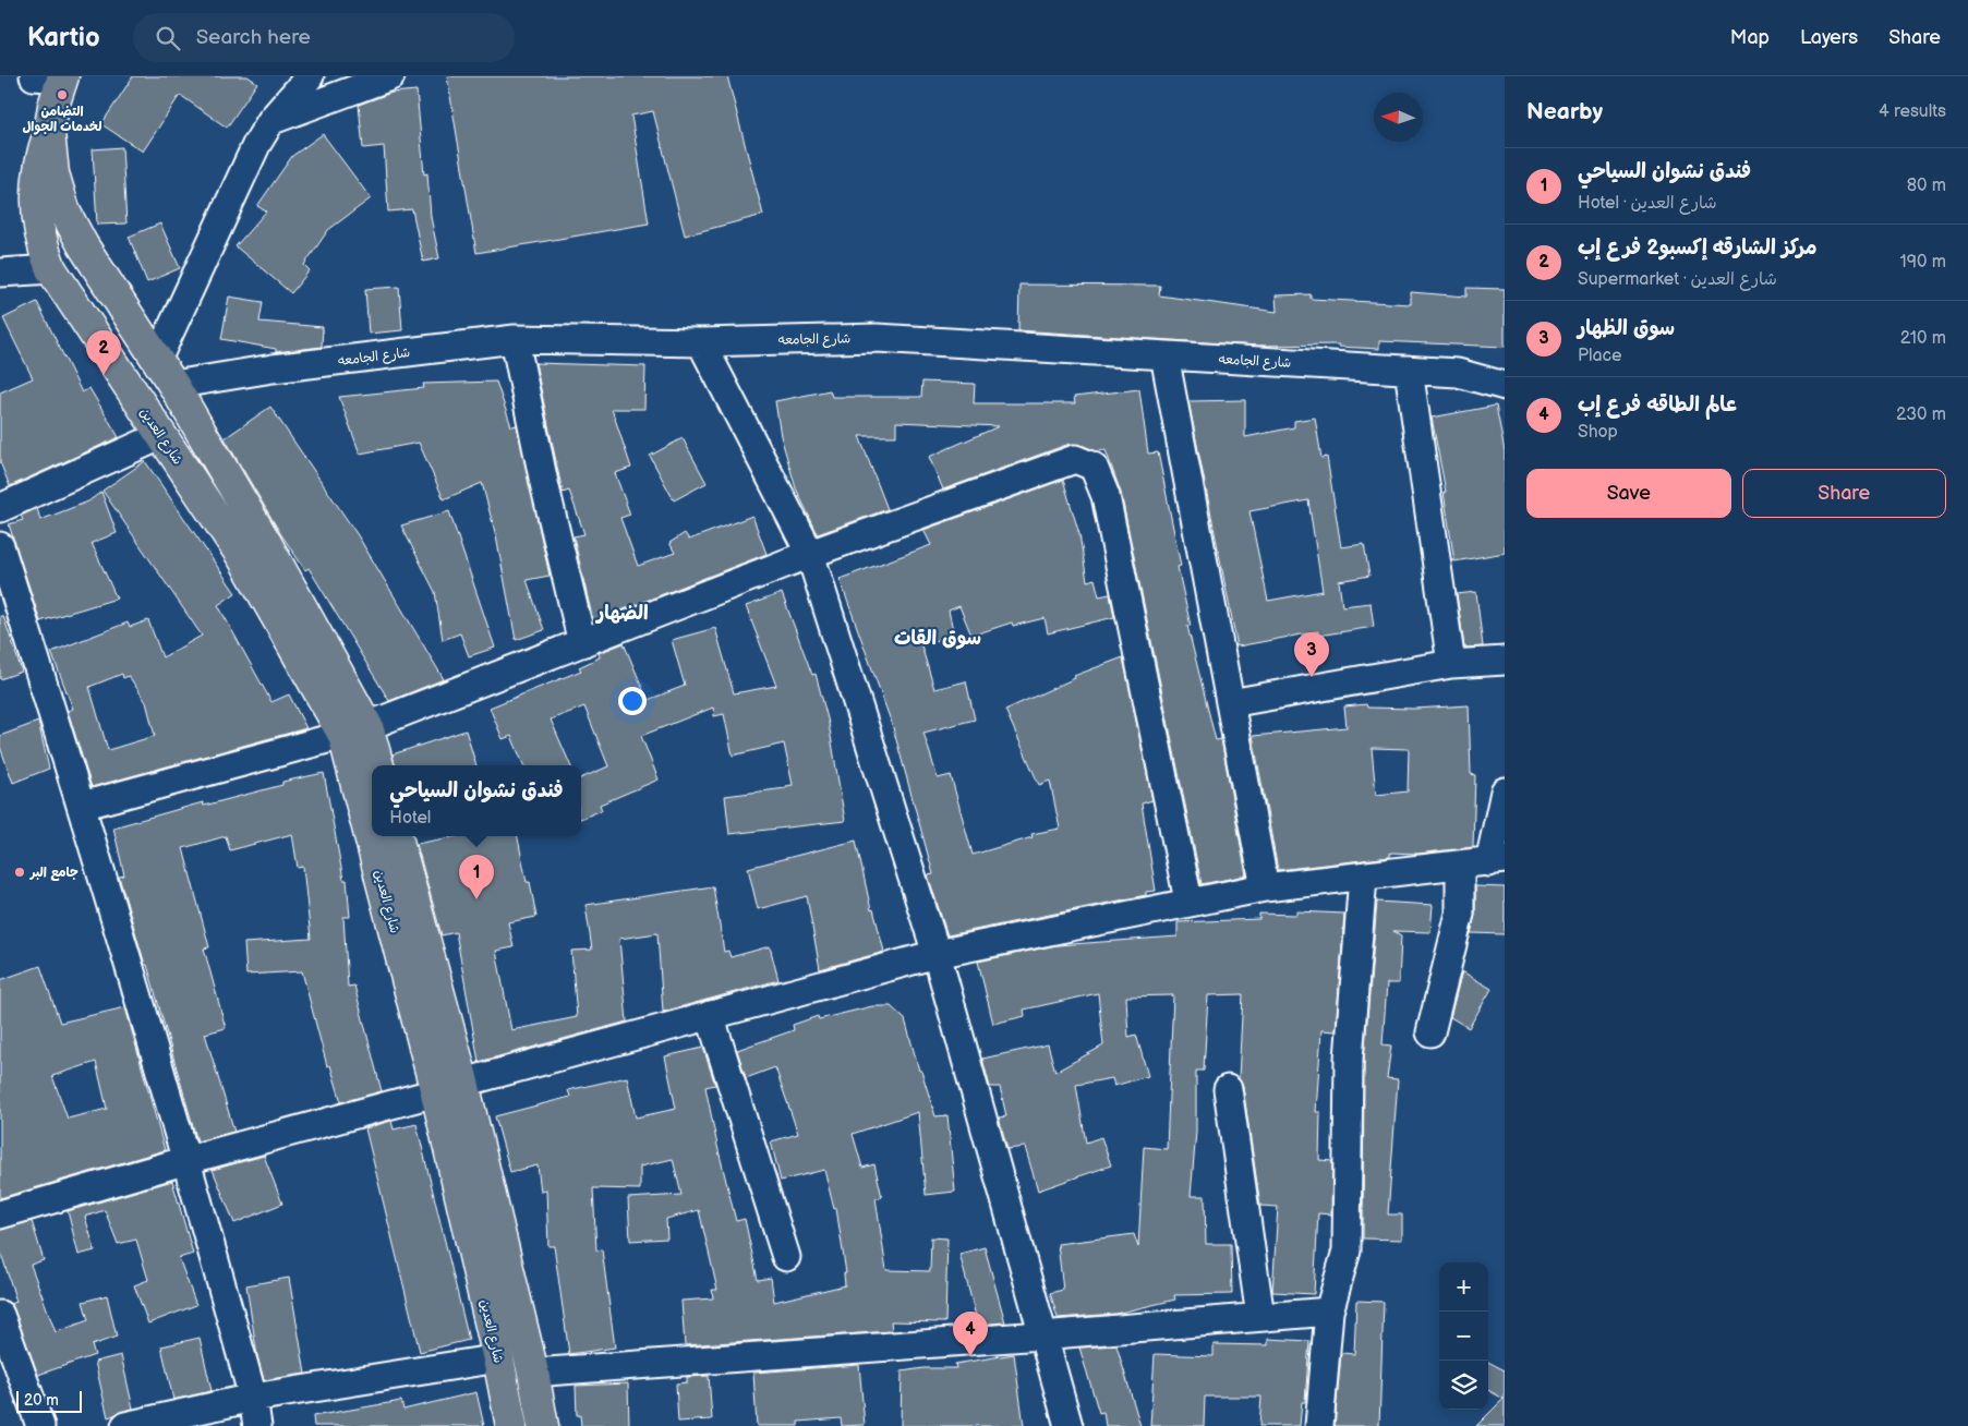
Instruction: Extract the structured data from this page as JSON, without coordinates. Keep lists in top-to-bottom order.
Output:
{
  "streets": {
    "main road": ["شارع العدين"],
    "street": ["شارع الجامعه"]
  },
  "crossings": [
    ["شارع الجامعه", "شارع العدين"]
  ],
  "districts": ["الضهار", "سوق القات"],
  "places": ["التضامن لخدمات الجوال", "جامع البر"],
  "scale_bar": "20 m",
  "north": "left",
  "page": {
    "header": "Kartio",
    "search": "Search here",
    "nav": ["Map", "Layers", "Share"],
    "heading": ["Nearby", "4 results"],
    "list": [
      {
        "mark": "1",
        "name": "فندق نشوان السياحي",
        "note": "Hotel · شارع العدين",
        "value": "80 m"
      },
      {
        "mark": "2",
        "name": "مركز الشارقه إكسبو2 فرع إب",
        "note": "Supermarket · شارع العدين",
        "value": "190 m"
      },
      {
        "mark": "3",
        "name": "سوق الظهار",
        "note": "Place",
        "value": "210 m"
      },
      {
        "mark": "4",
        "name": "عالم الطاقه فرع إب",
        "note": "Shop",
        "value": "230 m"
      }
    ],
    "pins": [
      "2",
      "3",
      "1",
      "4"
    ],
    "buttons": ["Save", "Share"],
    "popup": ["فندق نشوان السياحي", "Hotel"],
    "map_buttons": ["+", "−"],
    "scale": "20 m"
  }
}
